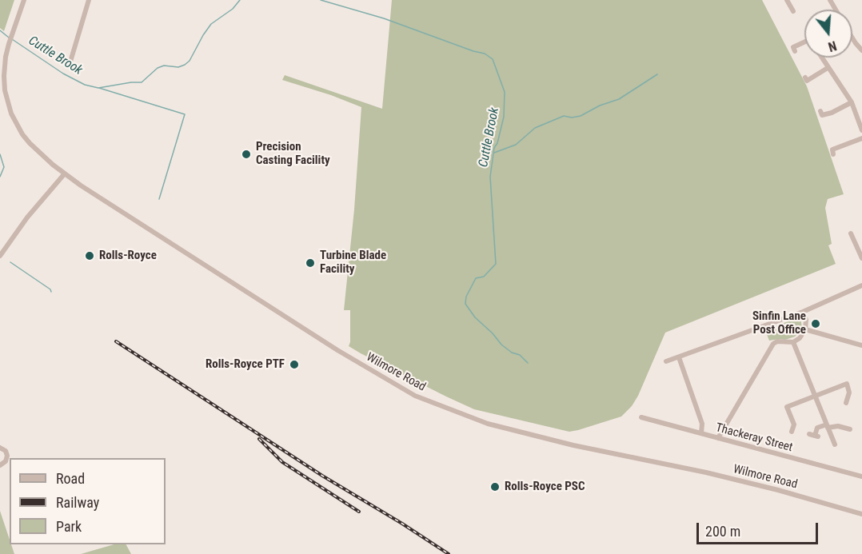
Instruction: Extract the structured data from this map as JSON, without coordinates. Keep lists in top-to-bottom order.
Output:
{
  "streets": {
    "street": ["Wilmore Road", "Thackeray Street"]
  },
  "water": ["Cuttle Brook"],
  "places": [
    "Precision Casting Facility",
    "Rolls-Royce",
    "Turbine Blade Facility",
    "Sinfin Lane Post Office",
    "Rolls-Royce PTF",
    "Rolls-Royce PSC"
  ],
  "legend": ["Road", "Railway", "Park"],
  "scale_bar": "200 m",
  "north": "bottom"
}
